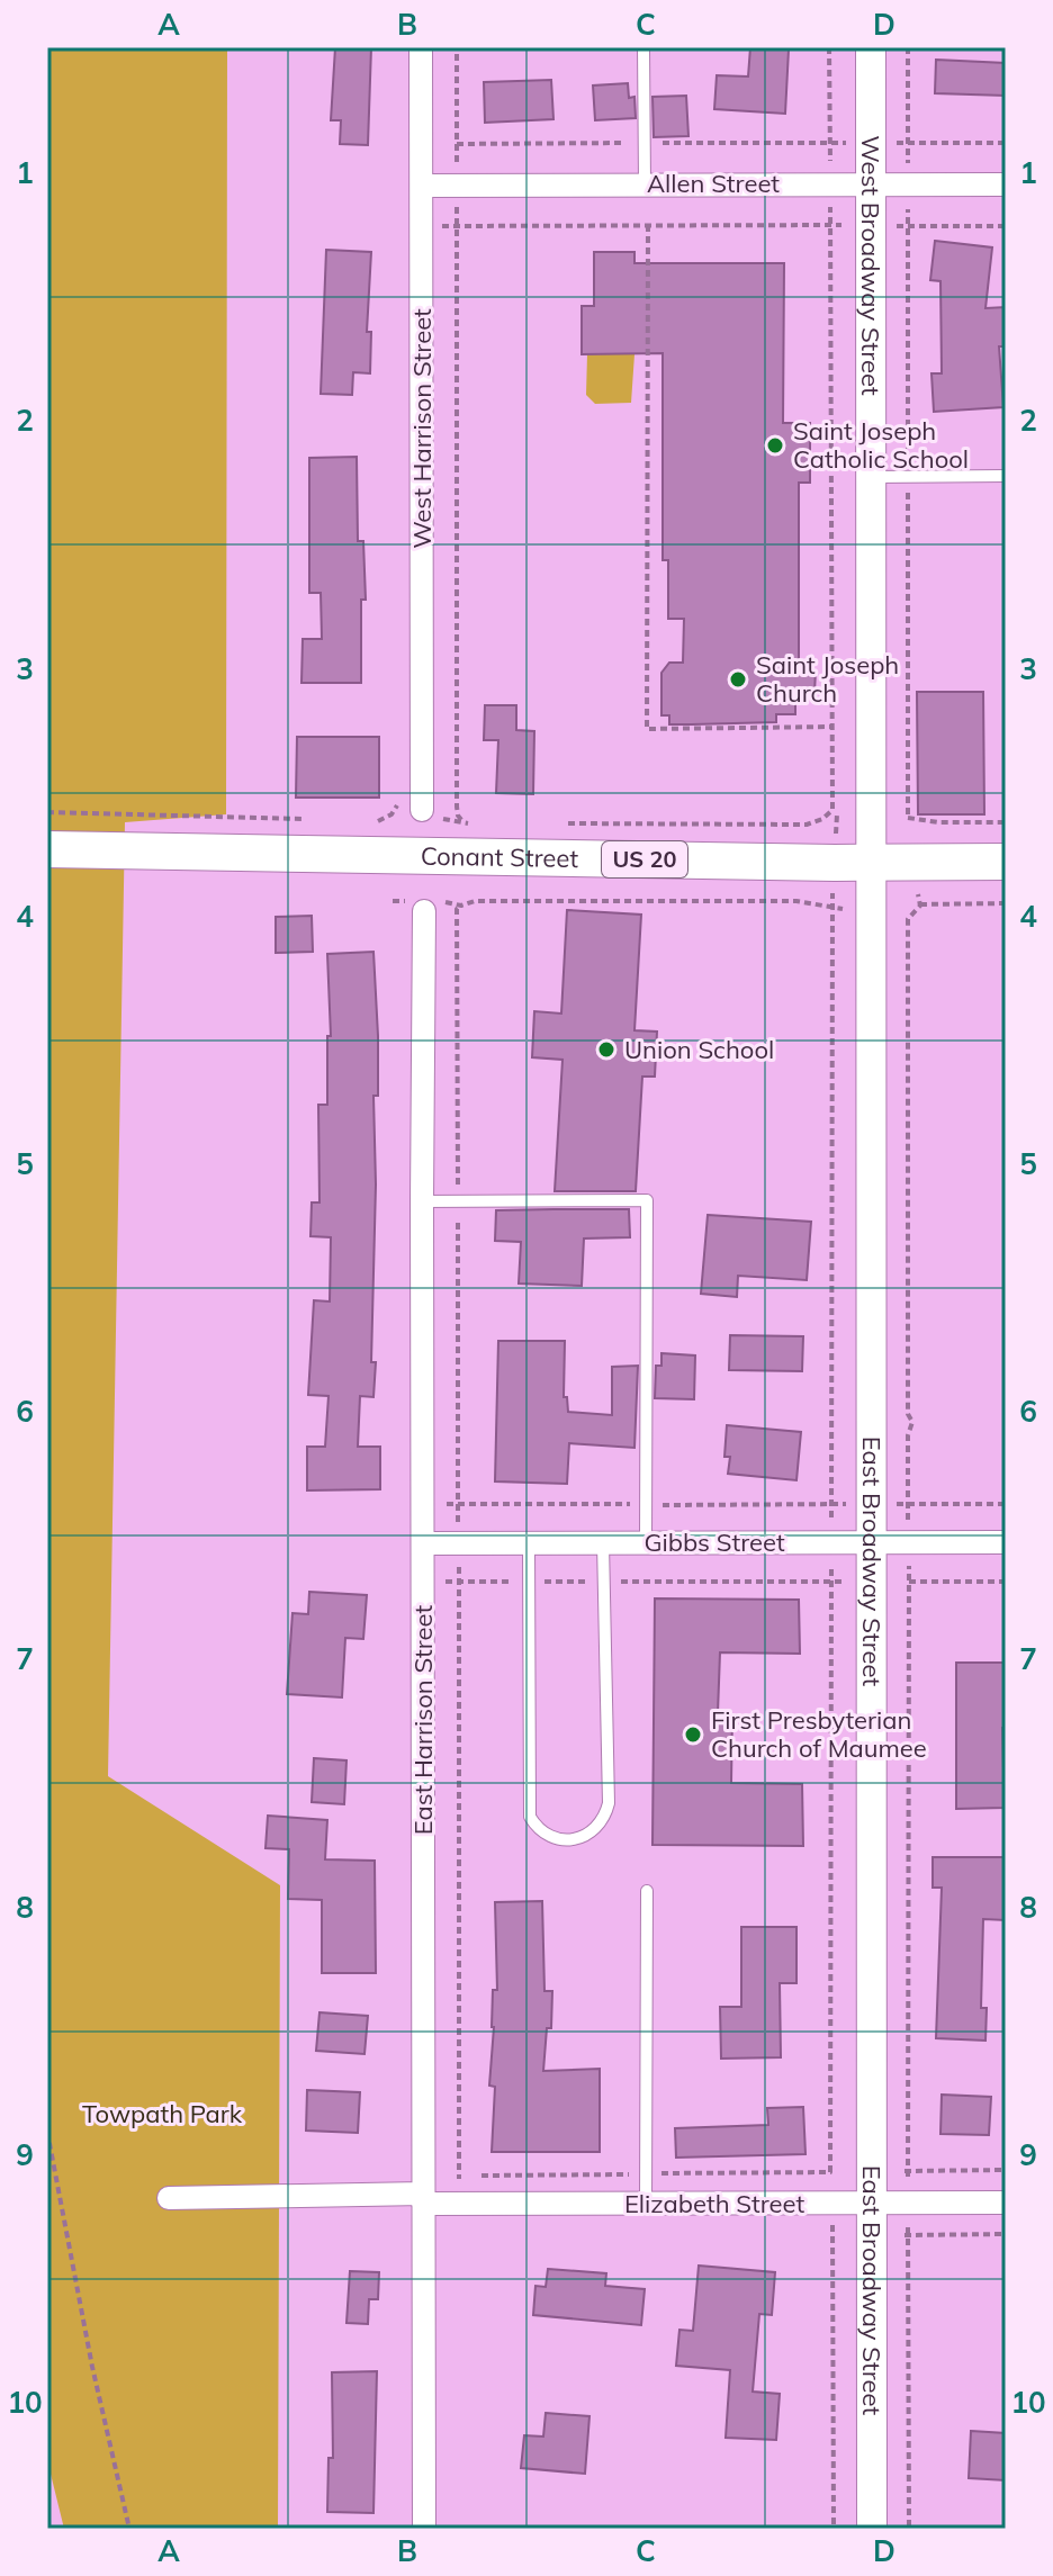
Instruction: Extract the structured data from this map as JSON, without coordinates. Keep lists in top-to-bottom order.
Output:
{
  "streets": {
    "main road": ["Conant Street", "US 20"],
    "street": [
      "Allen Street",
      "West Broadway Street",
      "West Harrison Street",
      "Gibbs Street",
      "East Broadway Street",
      "East Harrison Street",
      "Elizabeth Street"
    ]
  },
  "crossings": [
    ["Allen Street", "West Broadway Street"],
    ["Allen Street", "West Harrison Street"],
    ["West Broadway Street", "Conant Street"],
    ["West Broadway Street", "East Broadway Street"],
    ["Conant Street", "East Broadway Street"],
    ["Gibbs Street", "East Broadway Street"],
    ["Gibbs Street", "East Harrison Street"],
    ["East Broadway Street", "Elizabeth Street"],
    ["East Harrison Street", "Elizabeth Street"]
  ],
  "parks": ["Towpath Park"],
  "places": [
    "Saint Joseph Catholic School",
    "Saint Joseph Church",
    "Union School",
    "First Presbyterian Church of Maumee"
  ],
  "grid": {
    "columns": [
      "A",
      "B",
      "C",
      "D"
    ],
    "rows": [
      "1",
      "2",
      "3",
      "4",
      "5",
      "6",
      "7",
      "8",
      "9",
      "10"
    ]
  }
}
